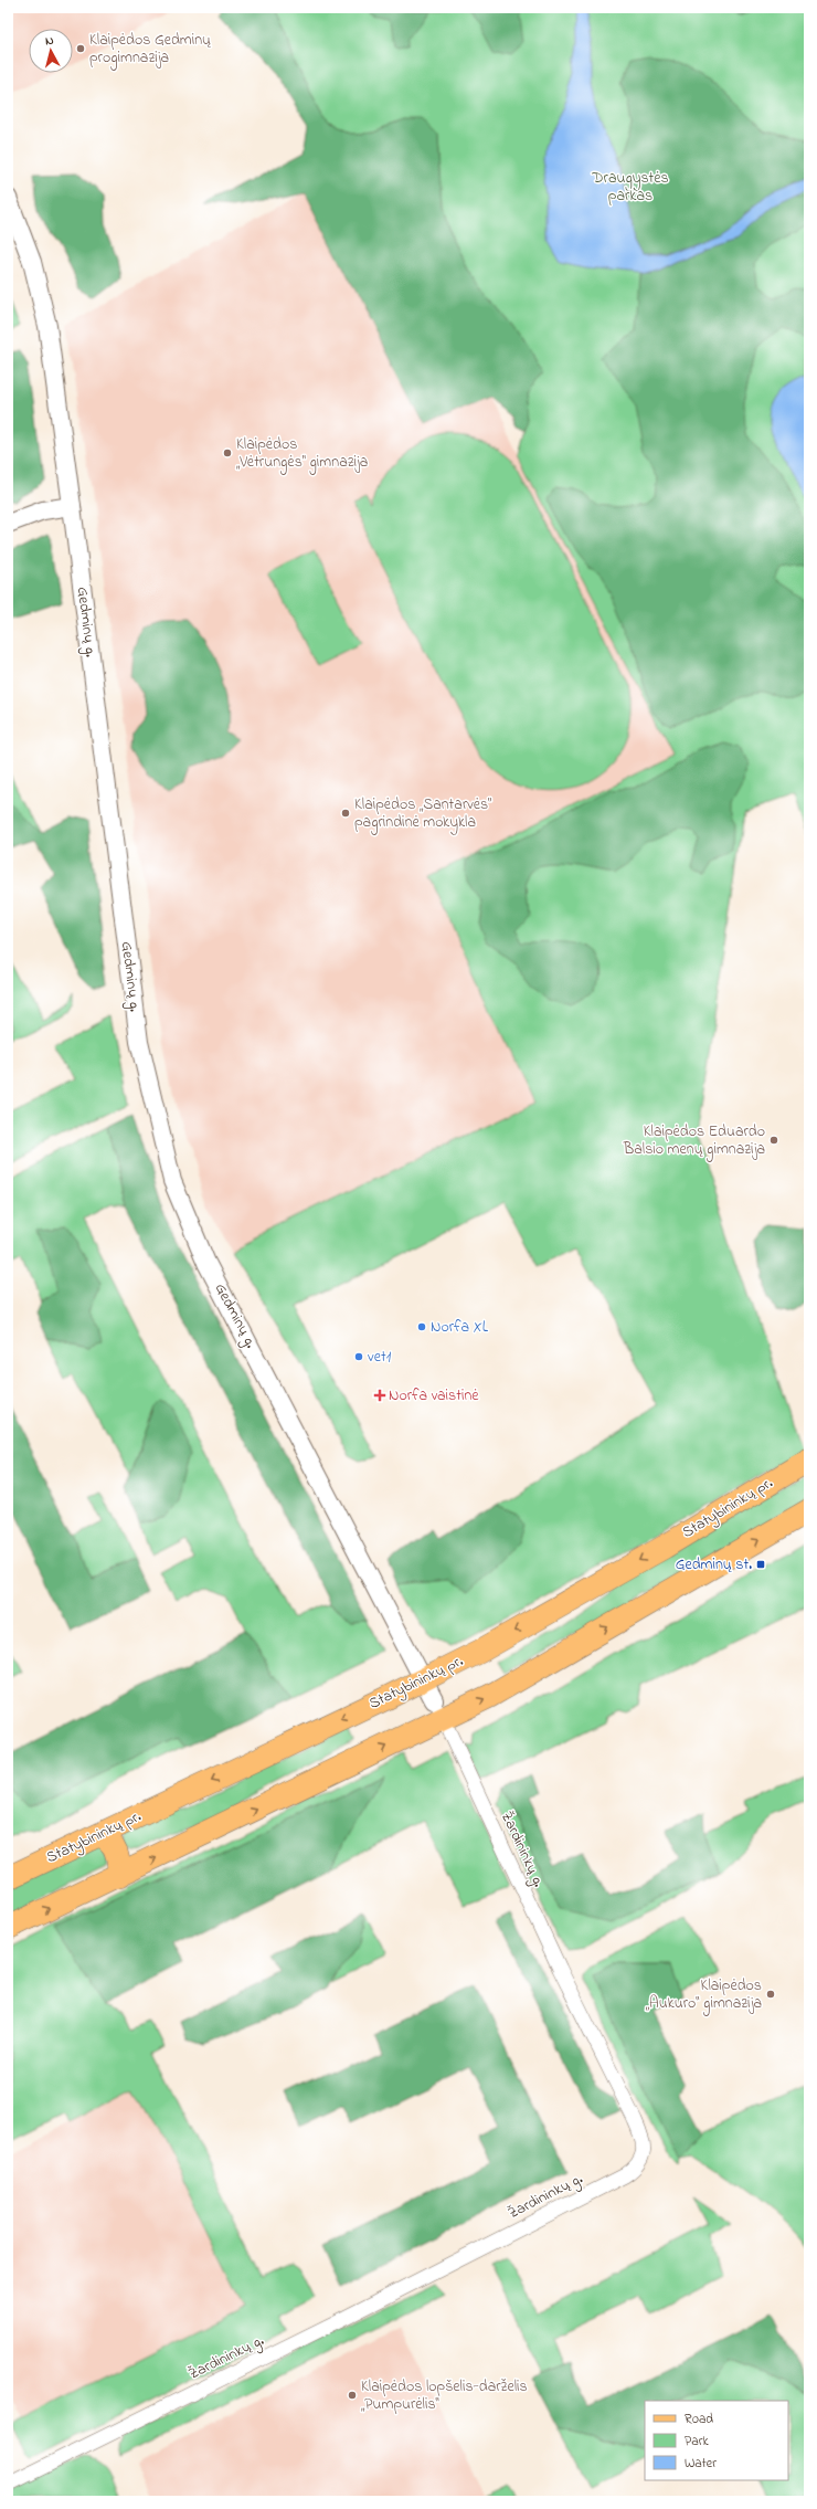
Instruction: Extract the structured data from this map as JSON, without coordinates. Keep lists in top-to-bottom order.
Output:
{
  "streets": {
    "main road": ["Statybininkų pr."],
    "street": ["Gedminų g.", "Žardininkų g."]
  },
  "crossings": [
    ["Gedminų g.", "Statybininkų pr."],
    ["Gedminų g.", "Žardininkų g."],
    ["Statybininkų pr.", "Žardininkų g."]
  ],
  "parks": ["Draugystės parkas"],
  "places": {
    "other": [
      "Klaipėdos Gedminų progimnazija",
      "Klaipėdos „Vėtrungės“ gimnazija",
      "Klaipėdos „Santarvės“ pagrindinė mokykla",
      "Klaipėdos Eduardo Balsio menų gimnazija",
      "Norfa XL",
      "vet1",
      "Klaipėdos „Aukuro“ gimnazija",
      "Klaipėdos lopšelis-darželis „Pumpurėlis“"
    ],
    "health": ["Norfa vaistinė"],
    "transit": ["Gedminų st."]
  },
  "legend": ["Road", "Park", "Water"],
  "north": "top"
}
